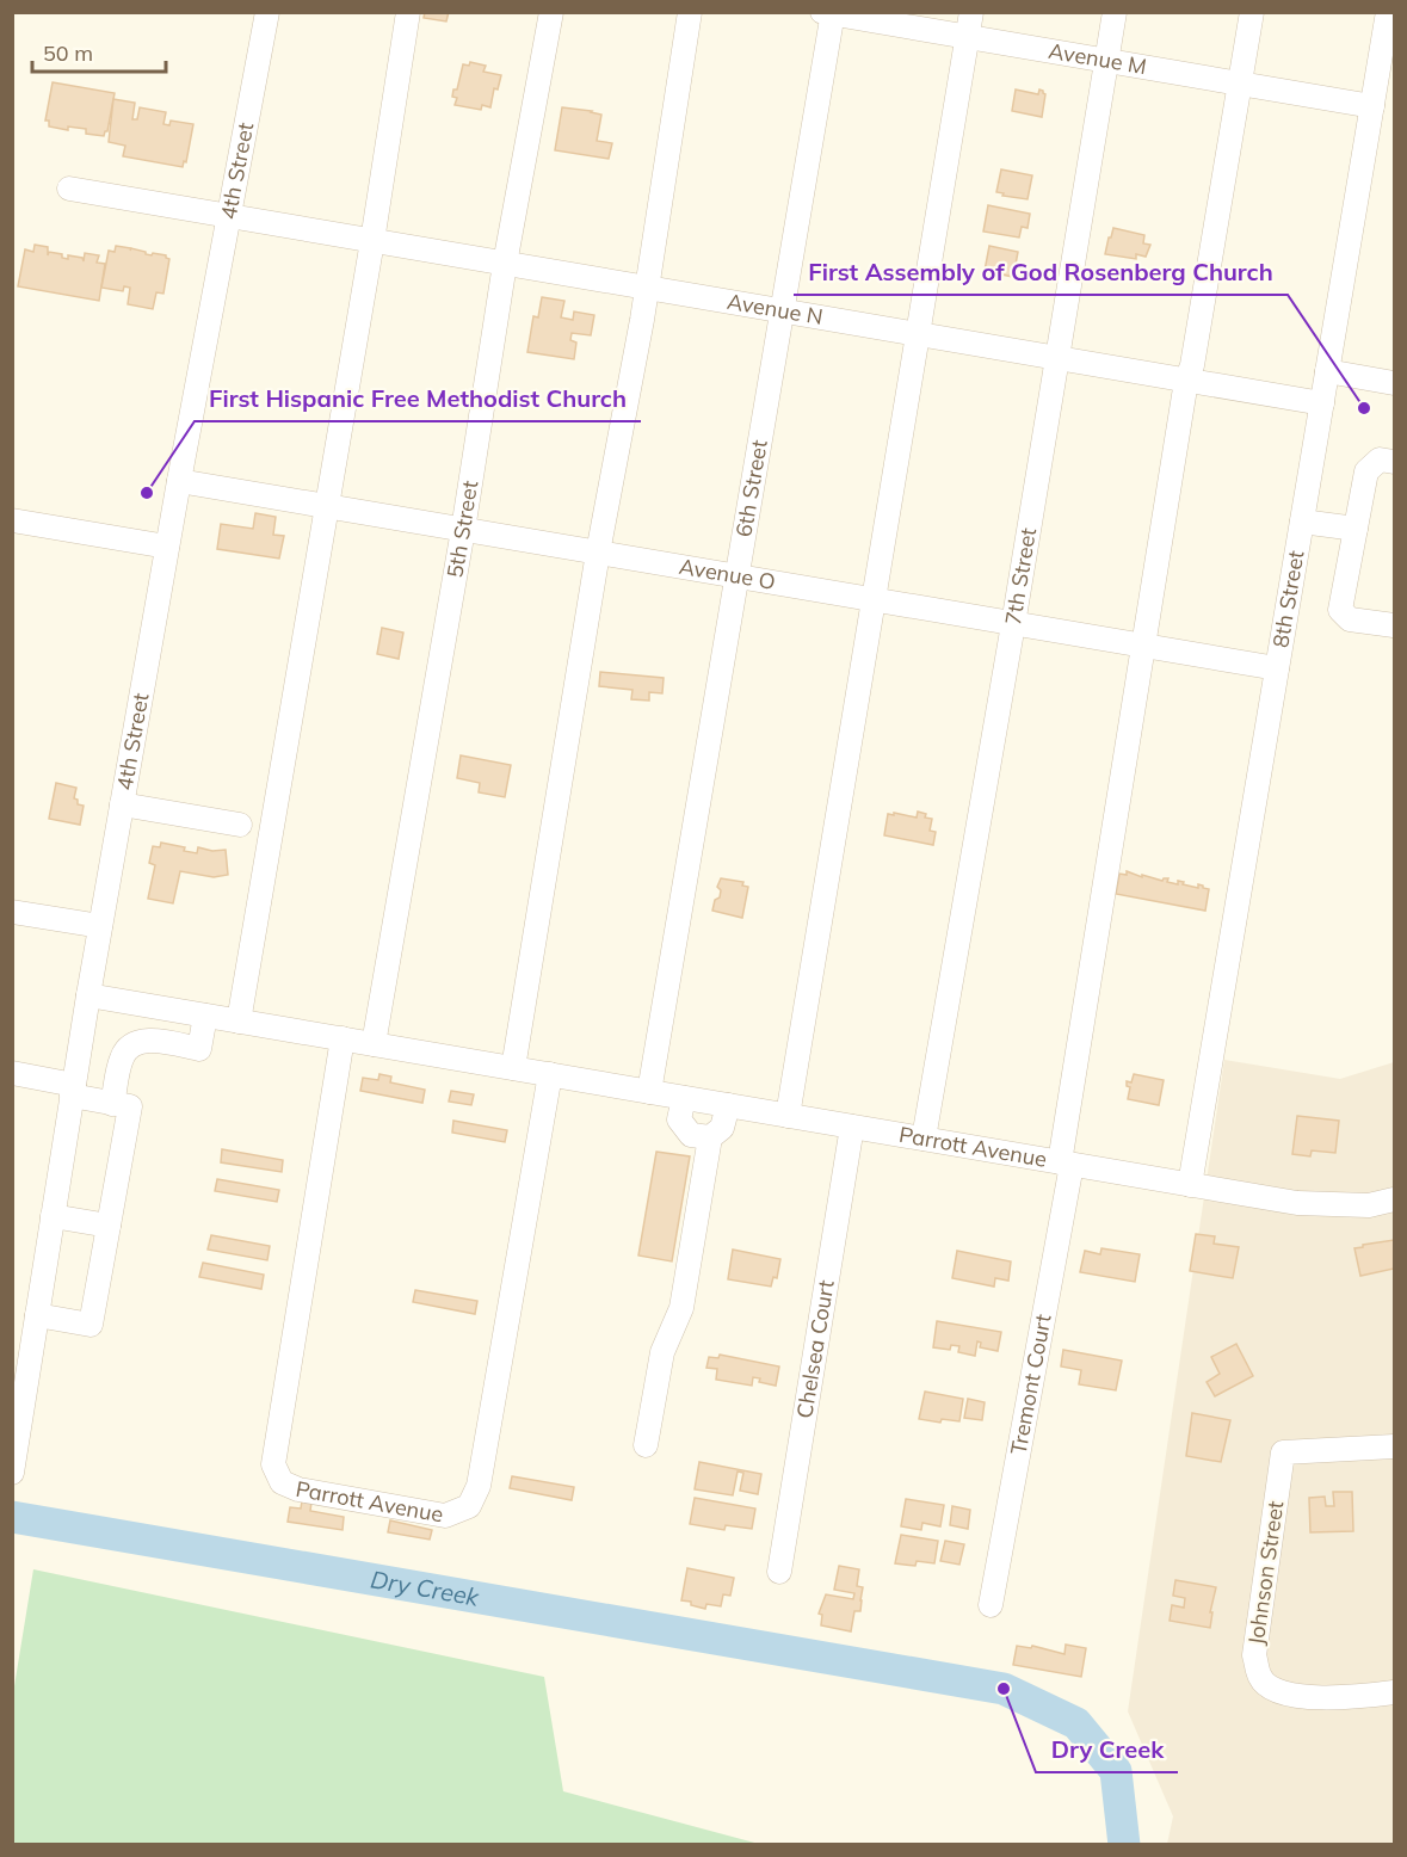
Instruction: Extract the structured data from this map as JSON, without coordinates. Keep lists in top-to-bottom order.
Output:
{
  "streets": {
    "street": [
      "Avenue M",
      "4th Street",
      "Avenue N",
      "6th Street",
      "5th Street",
      "Avenue O",
      "7th Street",
      "8th Street",
      "Parrott Avenue",
      "Chelsea Court",
      "Tremont Court",
      "Johnson Street"
    ]
  },
  "crossings": [
    ["Avenue M", "6th Street"],
    ["Avenue M", "7th Street"],
    ["Avenue M", "8th Street"],
    ["Avenue M", "Tremont Court"],
    ["4th Street", "Avenue N"],
    ["4th Street", "Avenue O"],
    ["4th Street", "Parrott Avenue"],
    ["Avenue N", "6th Street"],
    ["Avenue N", "5th Street"],
    ["Avenue N", "7th Street"],
    ["Avenue N", "8th Street"],
    ["Avenue N", "Tremont Court"],
    ["6th Street", "Avenue O"],
    ["6th Street", "Parrott Avenue"],
    ["5th Street", "Avenue O"],
    ["5th Street", "Parrott Avenue"],
    ["Avenue O", "7th Street"],
    ["Avenue O", "8th Street"],
    ["Avenue O", "Tremont Court"],
    ["7th Street", "Parrott Avenue"],
    ["8th Street", "Parrott Avenue"],
    ["Parrott Avenue", "Chelsea Court"],
    ["Parrott Avenue", "Tremont Court"]
  ],
  "water": ["Dry Creek"],
  "places": ["First Assembly of God Rosenberg Church", "First Hispanic Free Methodist Church", "Dry Creek"],
  "scale_bar": "50 m"
}
